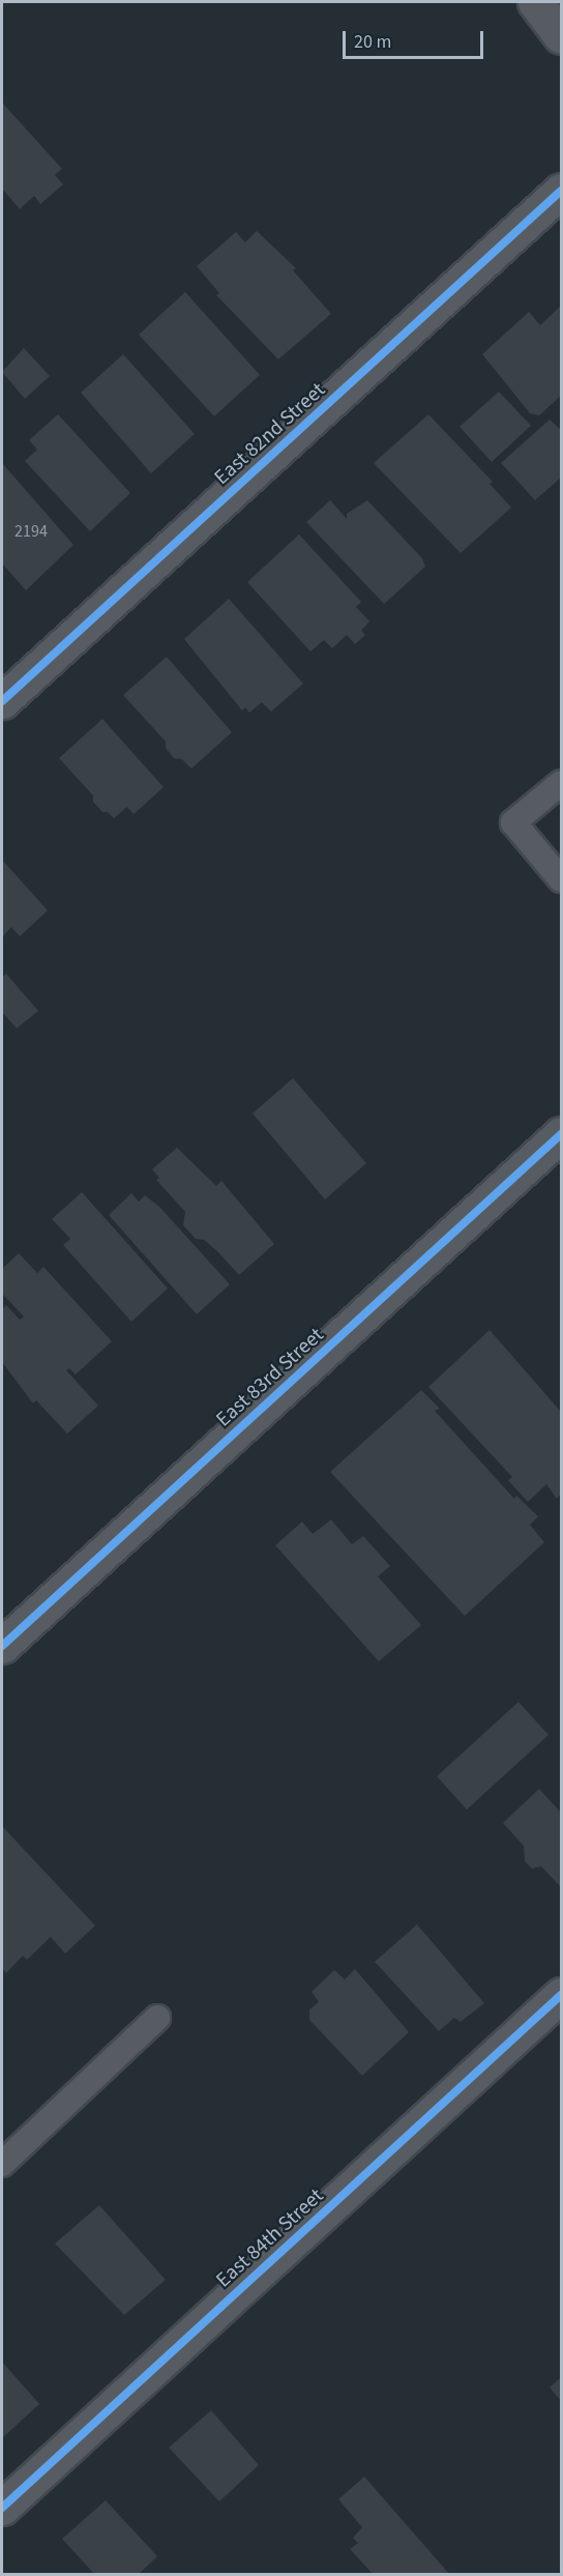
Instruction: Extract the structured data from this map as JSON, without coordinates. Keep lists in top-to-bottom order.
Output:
{
  "streets": {
    "street": ["East 82nd Street", "East 83rd Street", "East 84th Street"]
  },
  "house_numbers": ["2194"],
  "scale_bar": "20 m"
}
